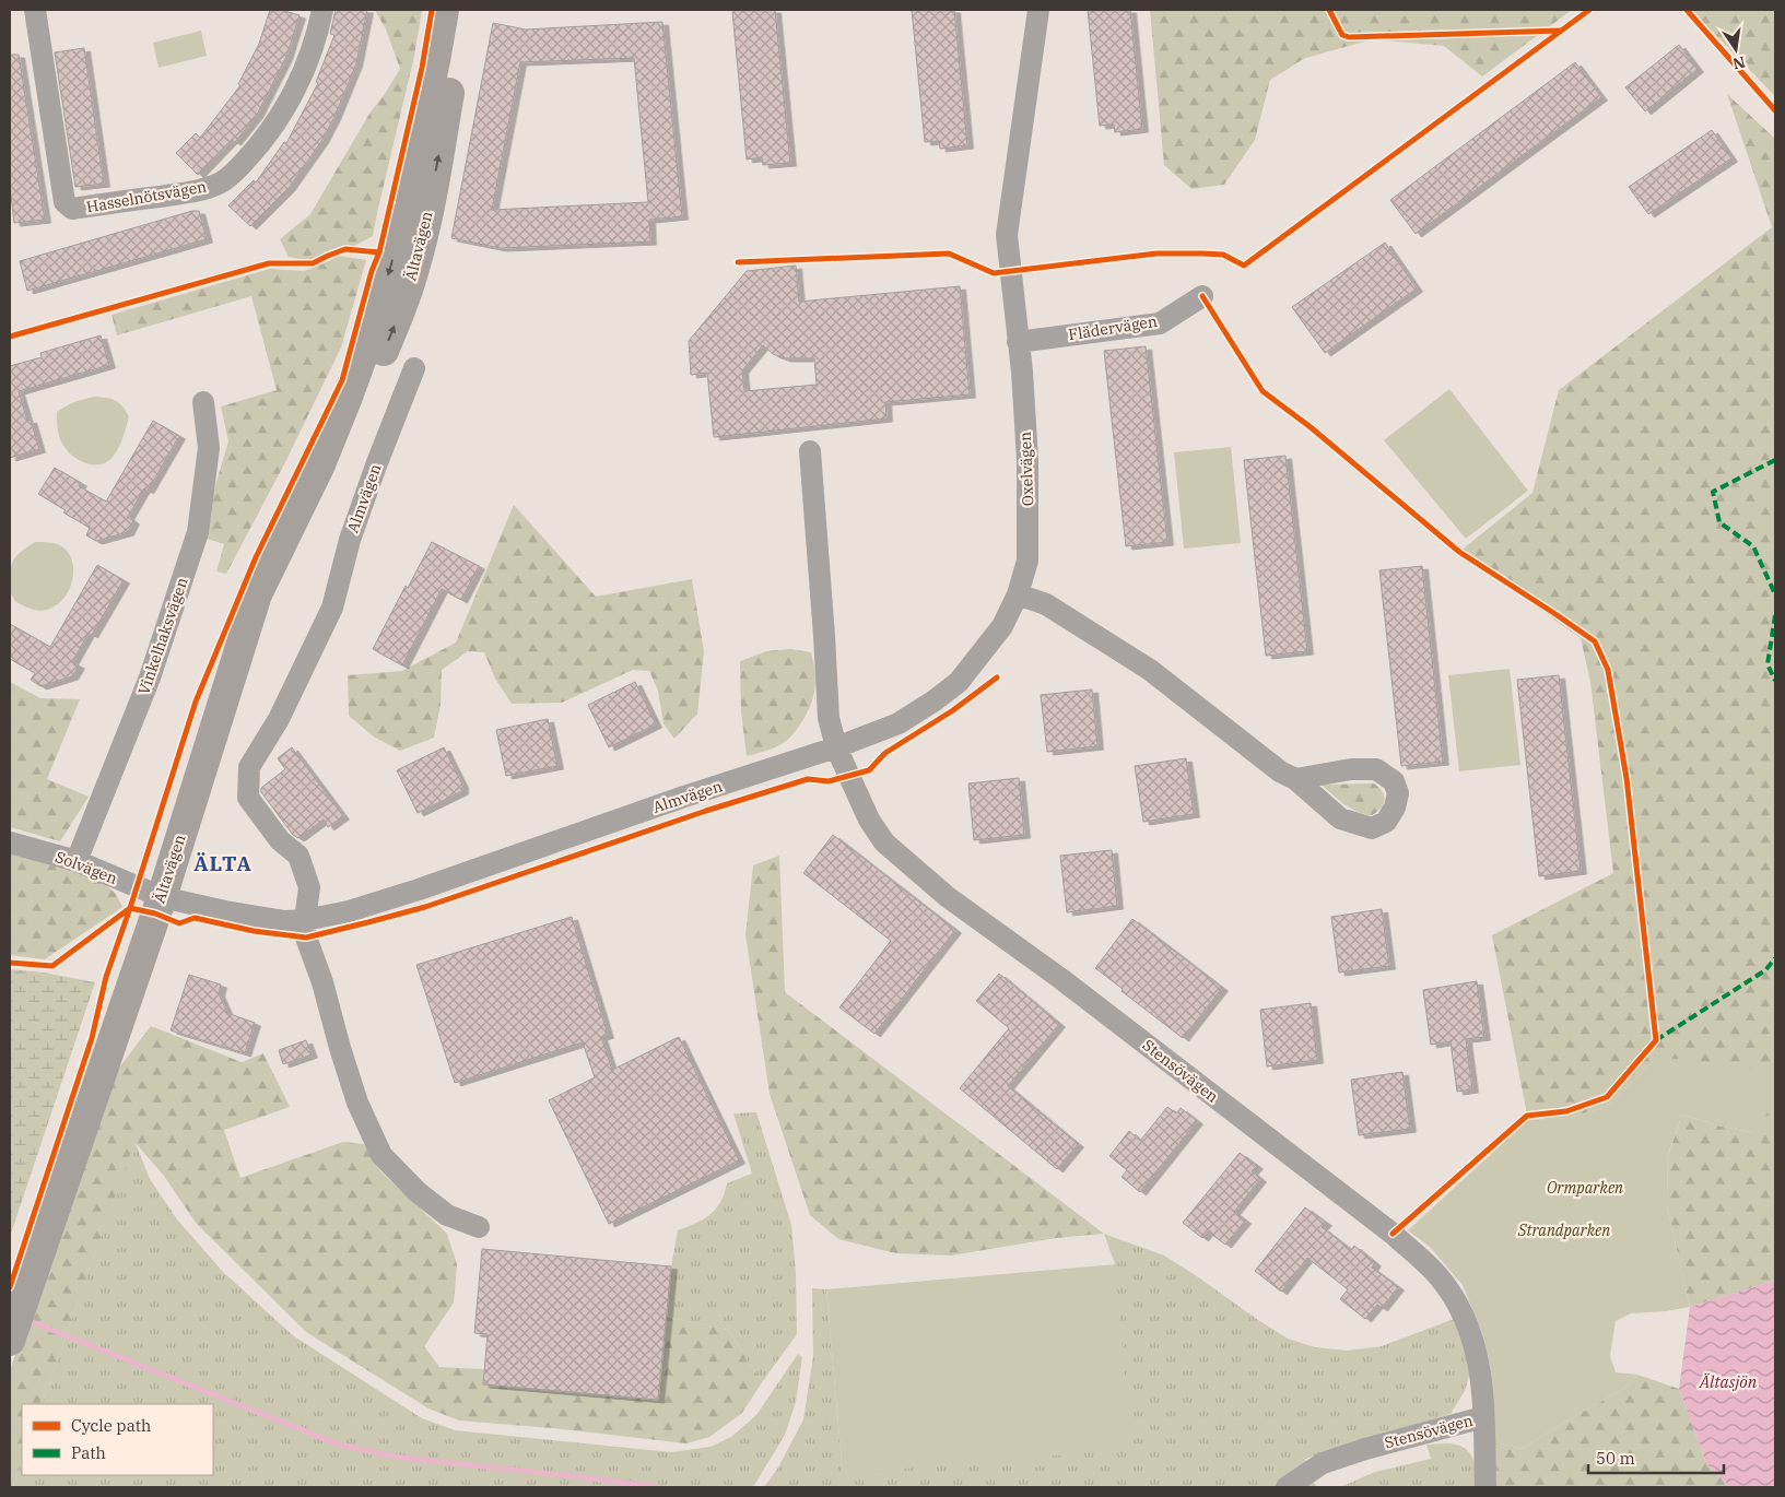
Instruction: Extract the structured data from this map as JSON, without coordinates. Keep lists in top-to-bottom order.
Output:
{
  "streets": {
    "main road": ["Ältavägen"],
    "street": [
      "Hasselnötsvägen",
      "Flädervägen",
      "Oxelvägen",
      "Almvägen",
      "Vinkelhaksvägen",
      "Solvägen",
      "Stensövägen"
    ]
  },
  "crossings": [
    ["Ältavägen", "Almvägen"],
    ["Ältavägen", "Solvägen"],
    ["Flädervägen", "Oxelvägen"],
    ["Oxelvägen", "Almvägen"],
    ["Almvägen", "Solvägen"],
    ["Almvägen", "Stensövägen"],
    ["Vinkelhaksvägen", "Solvägen"]
  ],
  "districts": ["ÄLTA"],
  "water": ["Ältasjön"],
  "parks": ["Ormparken", "Strandparken"],
  "legend": ["Cycle path", "Path"],
  "scale_bar": "50 m",
  "north": "bottom"
}
